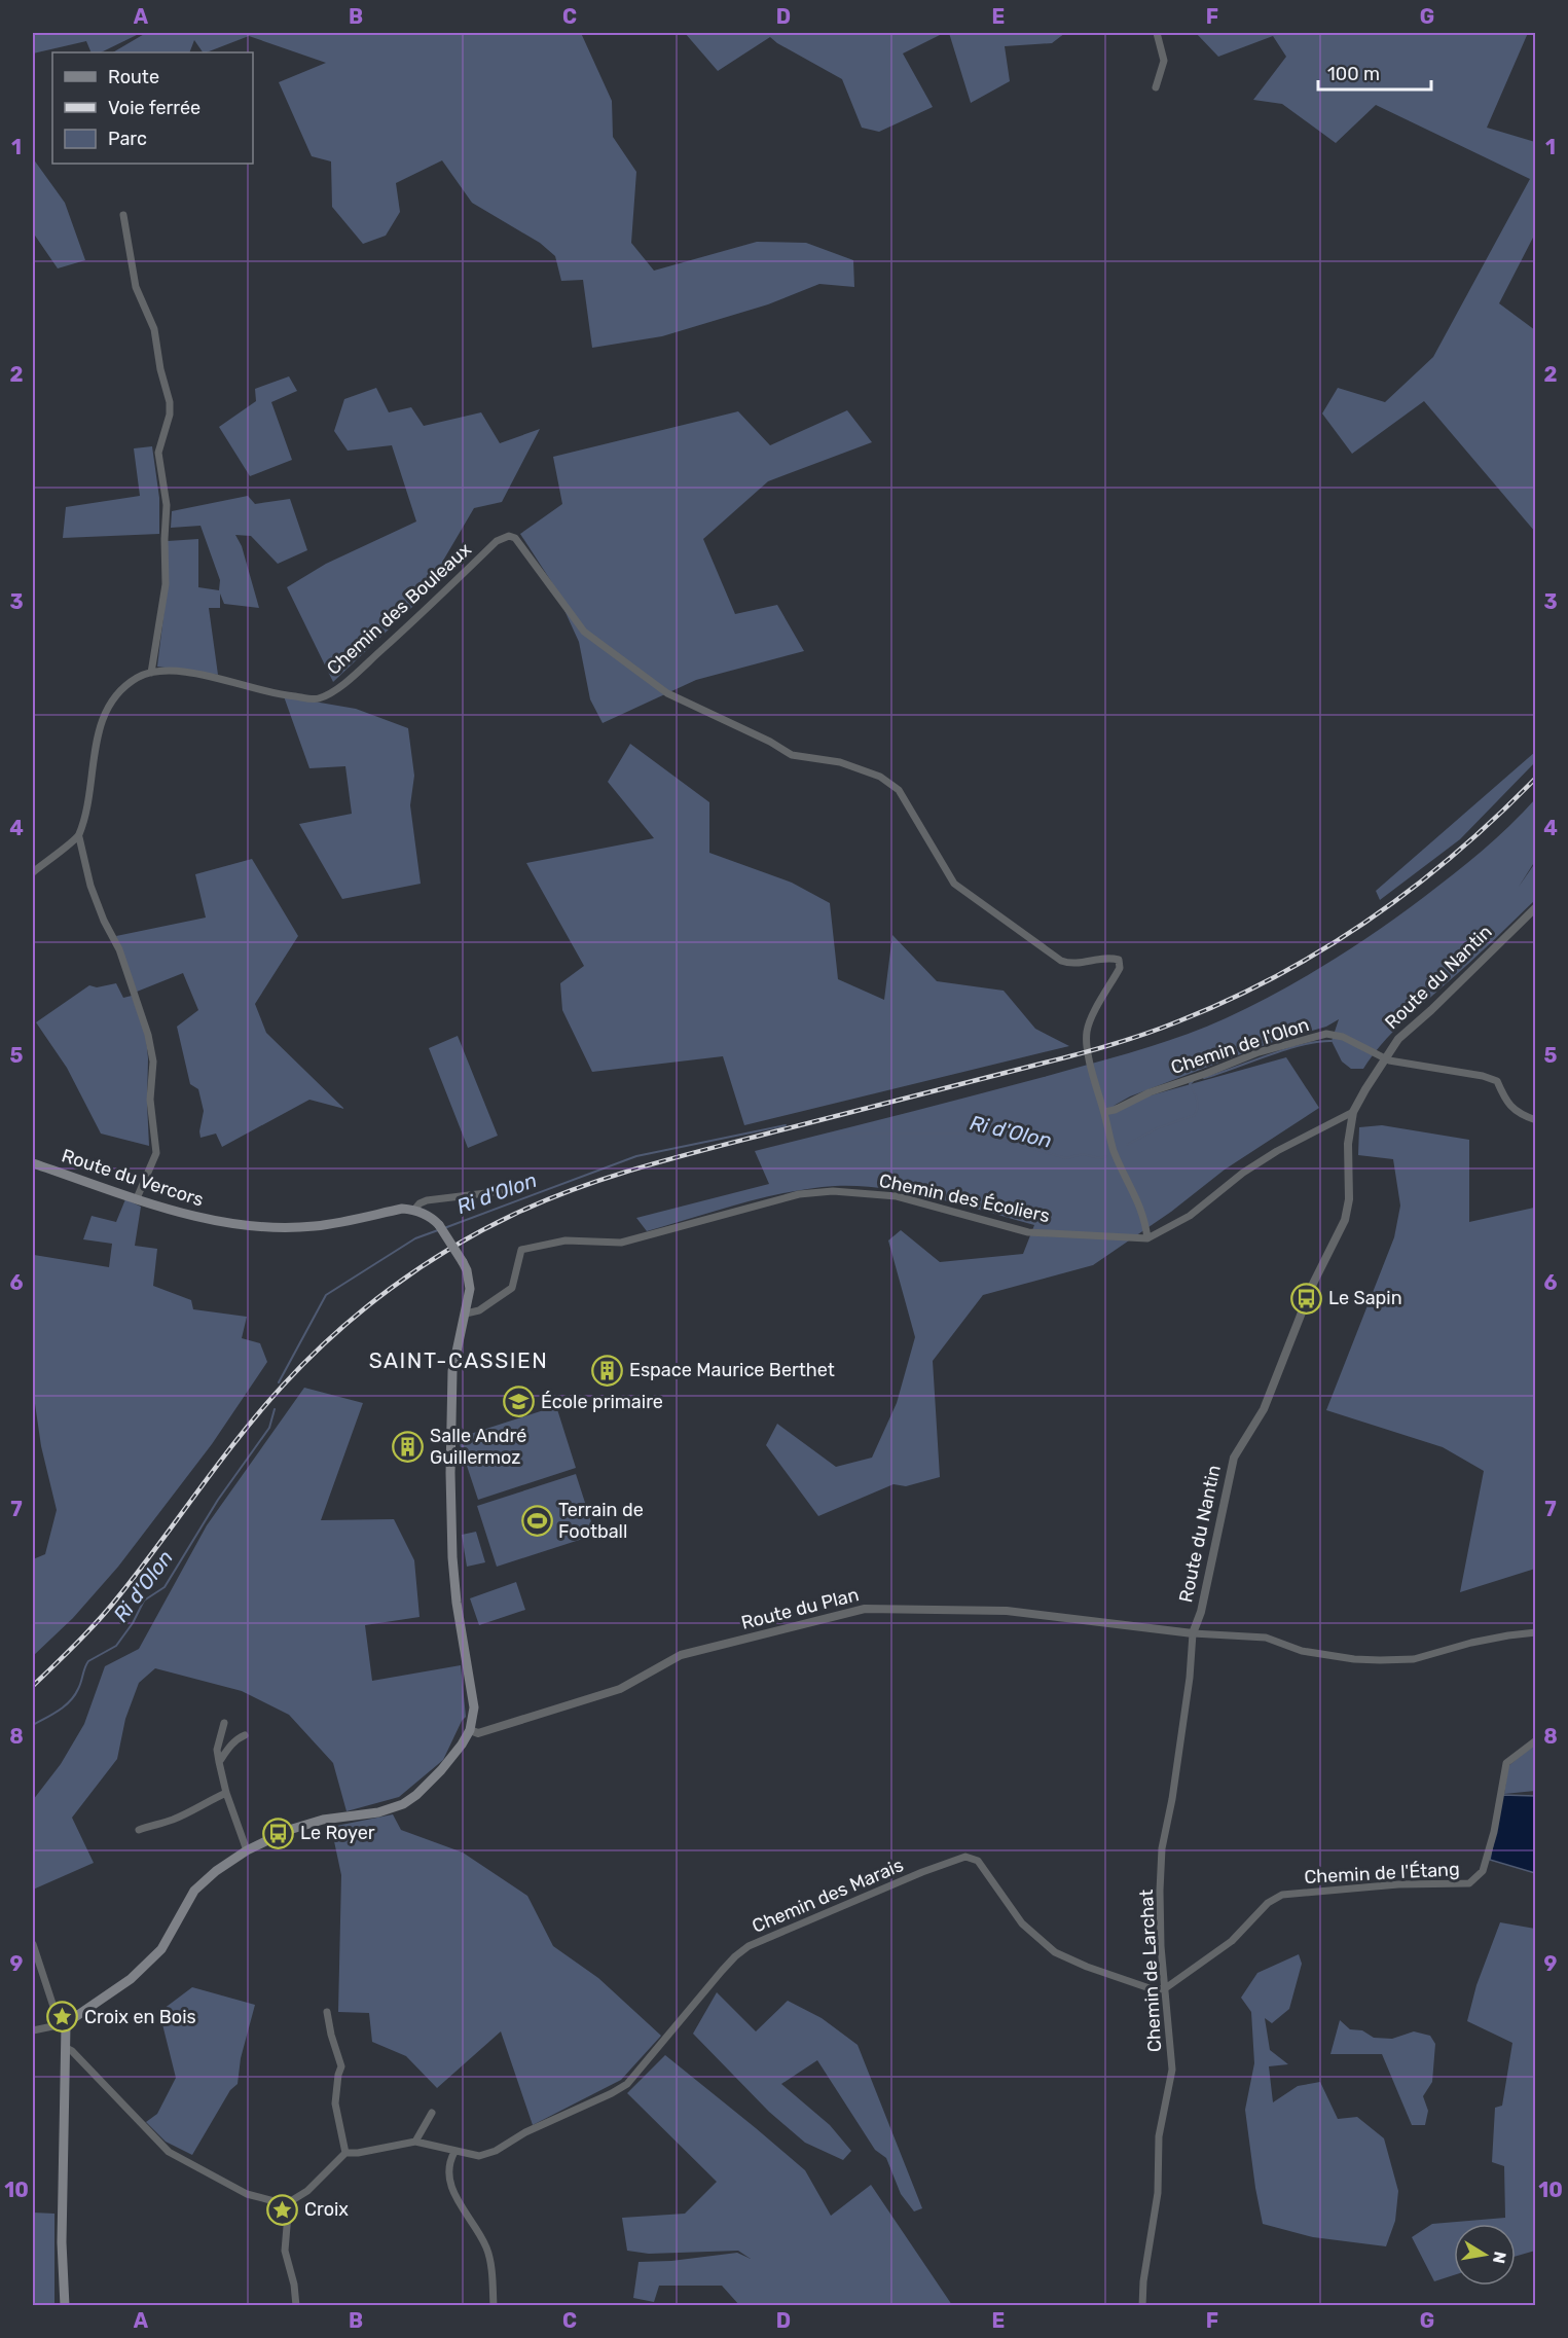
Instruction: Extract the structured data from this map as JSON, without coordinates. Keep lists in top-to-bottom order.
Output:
{
  "streets": {
    "main road": ["Route du Vercors"],
    "street": [
      "Chemin des Bouleaux",
      "Route du Nantin",
      "Chemin de l'Olon",
      "Chemin des Écoliers",
      "Route du Plan",
      "Chemin de l'Étang",
      "Chemin des Marais",
      "Chemin de Larchat"
    ]
  },
  "crossings": [
    ["Chemin des Bouleaux", "Chemin de l'Olon"],
    ["Route du Nantin", "Chemin de l'Olon"],
    ["Route du Nantin", "Route du Plan"],
    ["Route du Nantin", "Chemin de Larchat"],
    ["Route du Plan", "Chemin de Larchat"],
    ["Chemin de l'Étang", "Chemin des Marais"],
    ["Chemin de l'Étang", "Chemin de Larchat"],
    ["Chemin des Marais", "Chemin de Larchat"]
  ],
  "districts": ["SAINT-CASSIEN"],
  "water": ["Ri d'Olon"],
  "places": {
    "bus stop": ["Le Sapin", "Le Royer"],
    "building": ["Espace Maurice Berthet", "Salle André Guillermoz"],
    "school or university": ["École primaire"],
    "sports": ["Terrain de Football"],
    "place": ["Croix en Bois", "Croix"]
  },
  "legend": ["Route", "Voie ferrée", "Parc"],
  "scale_bar": "100 m",
  "north": "right",
  "grid": {
    "columns": [
      "A",
      "B",
      "C",
      "D",
      "E",
      "F",
      "G"
    ],
    "rows": [
      "1",
      "2",
      "3",
      "4",
      "5",
      "6",
      "7",
      "8",
      "9",
      "10"
    ]
  }
}
